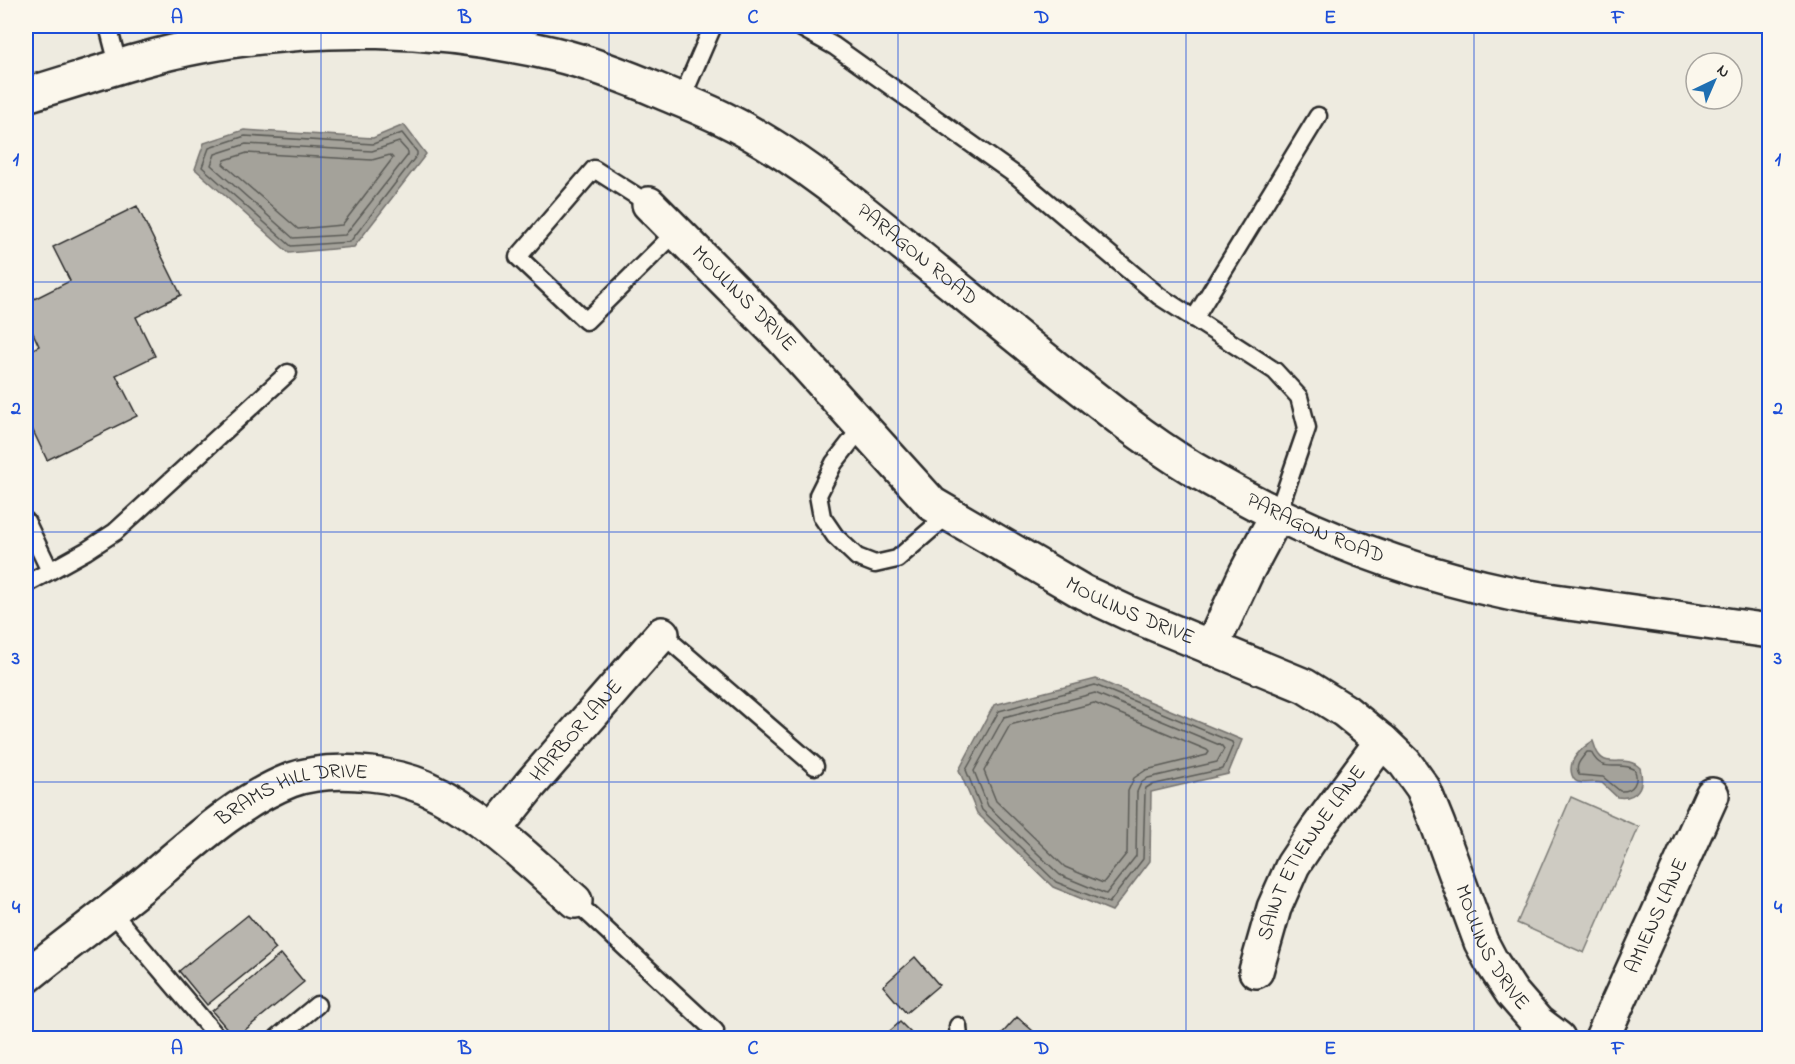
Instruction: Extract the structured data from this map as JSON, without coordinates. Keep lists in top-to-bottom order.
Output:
{
  "streets": {
    "street": [
      "PARAGON ROAD",
      "MOULINS DRIVE",
      "HARBOR LANE",
      "BRAMS HILL DRIVE",
      "SAINT ETIENNE LANE",
      "AMIENS LANE"
    ]
  },
  "crossings": [
    ["MOULINS DRIVE", "SAINT ETIENNE LANE"],
    ["HARBOR LANE", "BRAMS HILL DRIVE"]
  ],
  "north": "top right",
  "grid": {
    "columns": [
      "A",
      "B",
      "C",
      "D",
      "E",
      "F"
    ],
    "rows": [
      "1",
      "2",
      "3",
      "4"
    ]
  }
}
